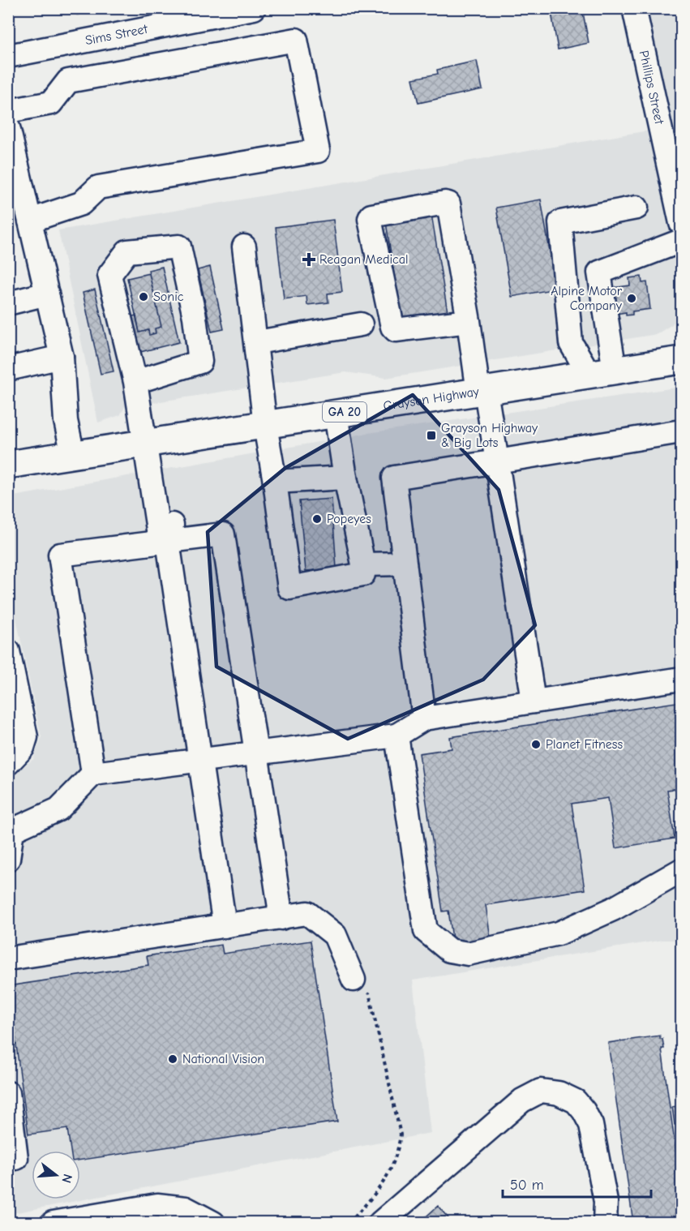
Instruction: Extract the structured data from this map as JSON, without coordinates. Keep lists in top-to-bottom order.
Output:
{
  "streets": {
    "main road": ["Grayson Highway", "GA 20"],
    "street": ["Sims Street", "Phillips Street"]
  },
  "places": {
    "health": ["Reagan Medical"],
    "other": [
      "Sonic",
      "Alpine Motor Company",
      "Popeyes",
      "Planet Fitness",
      "National Vision"
    ],
    "transit": ["Grayson Highway & Big Lots"]
  },
  "scale_bar": "50 m",
  "north": "right"
}
